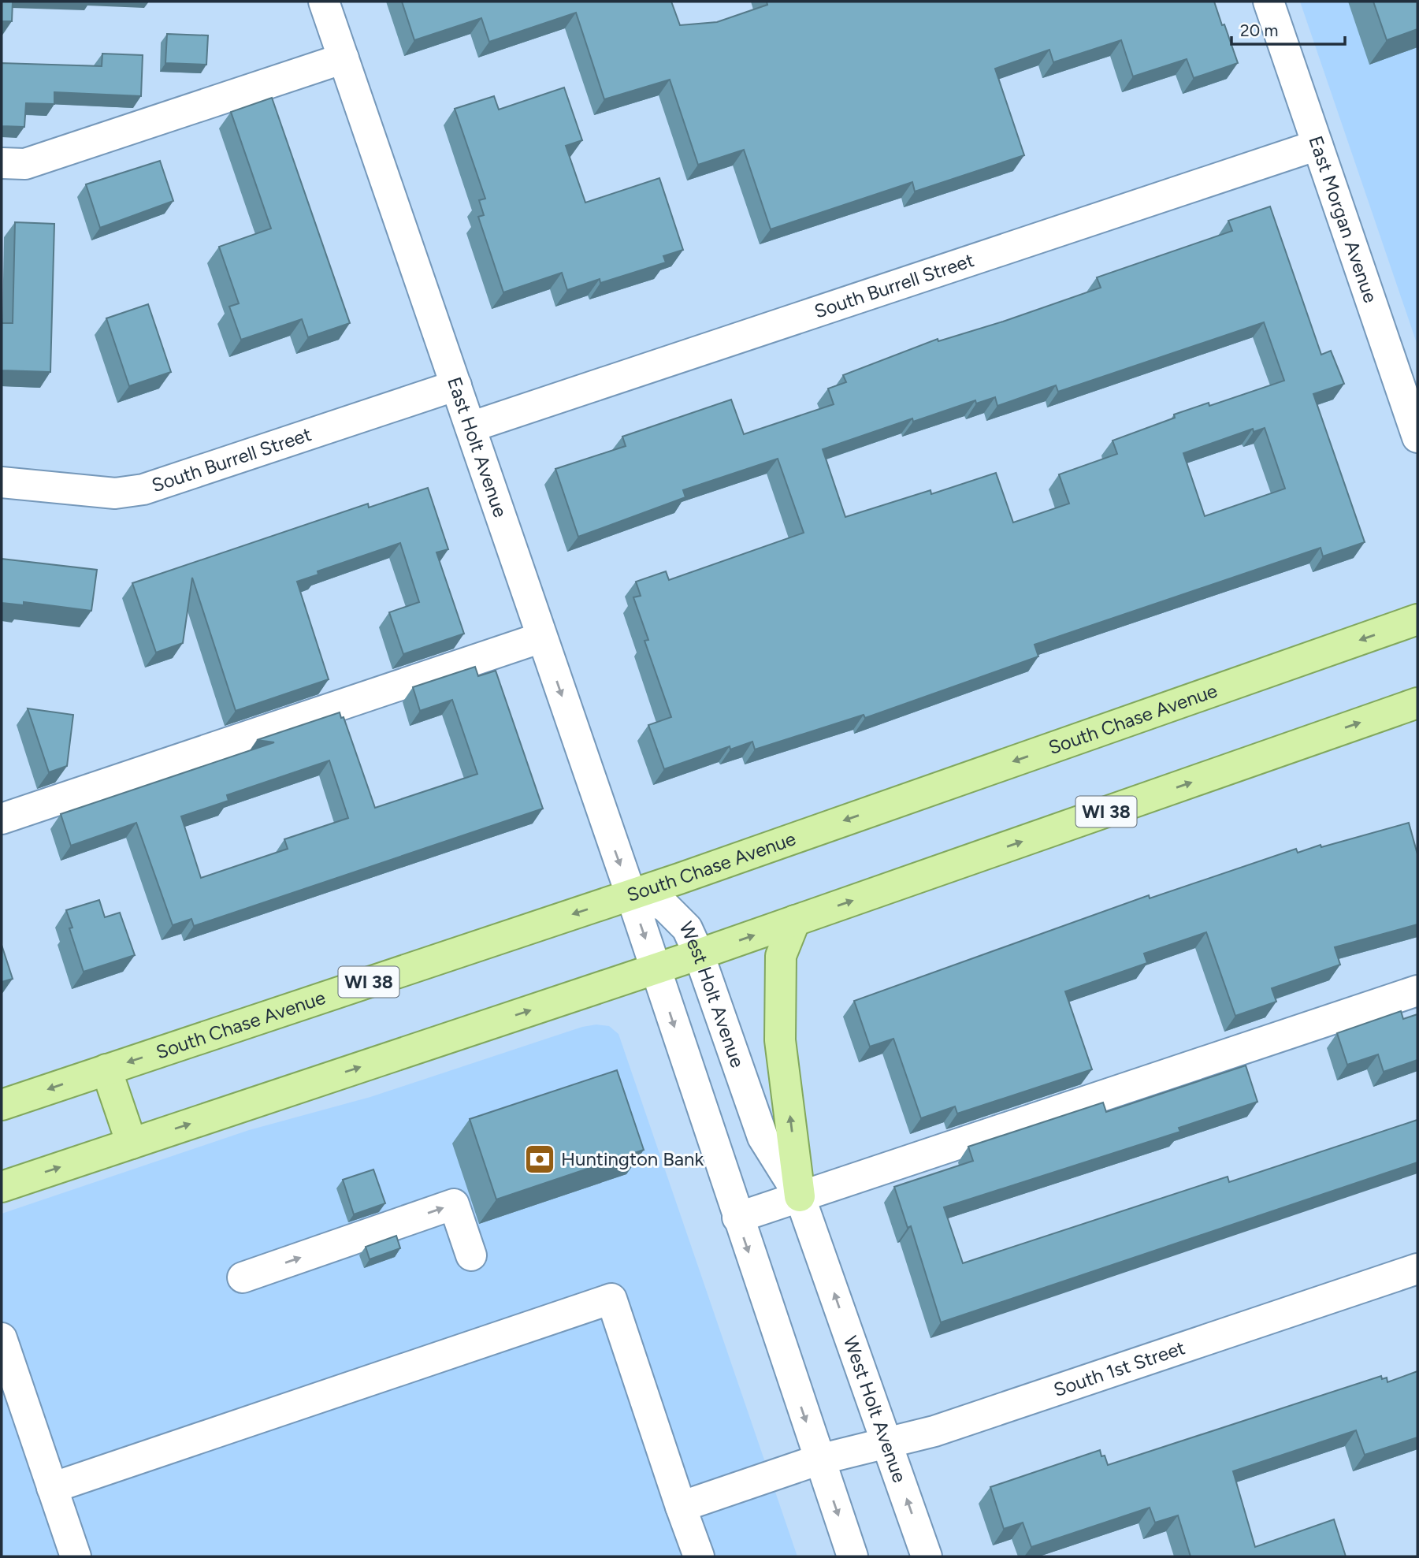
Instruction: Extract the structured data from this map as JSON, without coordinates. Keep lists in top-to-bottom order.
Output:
{
  "streets": {
    "main road": ["South Chase Avenue", "WI 38"],
    "street": [
      "East Morgan Avenue",
      "South Burrell Street",
      "East Holt Avenue",
      "West Holt Avenue",
      "South 1st Street"
    ]
  },
  "crossings": [
    ["East Morgan Avenue", "South Burrell Street"],
    ["South Burrell Street", "East Holt Avenue"],
    ["East Holt Avenue", "South Chase Avenue"],
    ["East Holt Avenue", "West Holt Avenue"],
    ["South Chase Avenue", "West Holt Avenue"],
    ["WI 38", "West Holt Avenue"],
    ["West Holt Avenue", "South 1st Street"]
  ],
  "places": {
    "bank": ["Huntington Bank"]
  },
  "scale_bar": "20 m"
}
